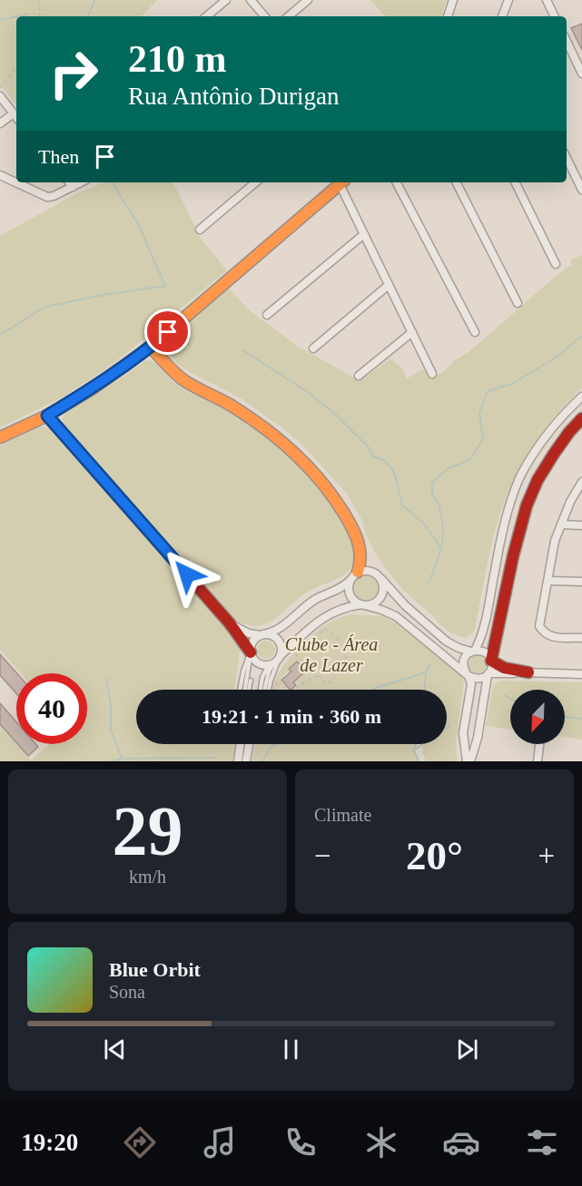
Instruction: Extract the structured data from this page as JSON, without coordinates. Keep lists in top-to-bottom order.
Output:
{
  "parks": ["Clube - Área de Lazer"],
  "north": "bottom left",
  "page": {
    "turn": ["210 m", "Rua Antônio Durigan"],
    "then": "Then",
    "limit": "40",
    "trip": "19:21 · 1 min · 360 m",
    "tile": [
      ["29", "km/h"],
      "Climate"
    ],
    "heat": ["−", "20°", "+"],
    "song": ["Blue Orbit", "Sona"],
    "tabs": "19:20"
  }
}
